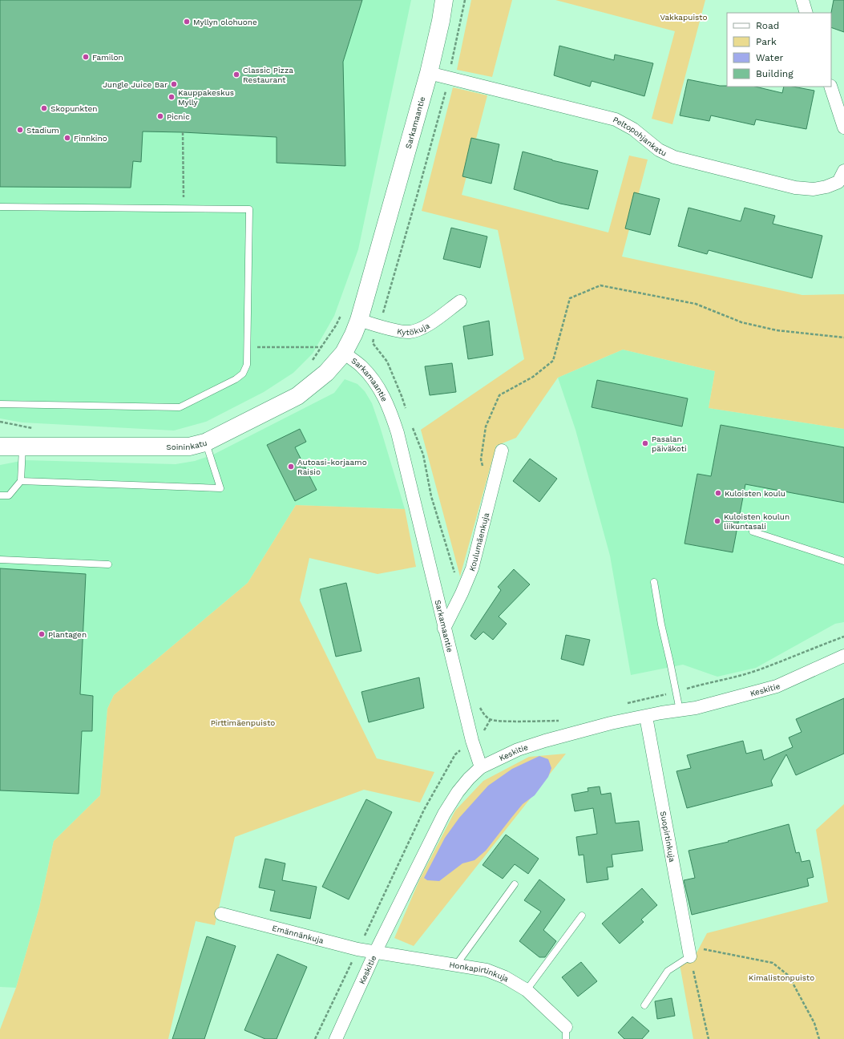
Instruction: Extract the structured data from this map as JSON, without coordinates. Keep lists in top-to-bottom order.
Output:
{
  "streets": {
    "street": [
      "Sarkamaantie",
      "Peltopohjankatu",
      "Kytökuja",
      "Soininkatu",
      "Koulumäenkuja",
      "Keskitie",
      "Suopirtinkuja",
      "Emännänkuja",
      "Honkapirtinkuja"
    ]
  },
  "crossings": [
    ["Sarkamaantie", "Peltopohjankatu"],
    ["Sarkamaantie", "Kytökuja"],
    ["Sarkamaantie", "Soininkatu"],
    ["Sarkamaantie", "Koulumäenkuja"],
    ["Sarkamaantie", "Keskitie"],
    ["Keskitie", "Suopirtinkuja"],
    ["Keskitie", "Emännänkuja"],
    ["Keskitie", "Honkapirtinkuja"],
    ["Emännänkuja", "Honkapirtinkuja"]
  ],
  "parks": ["Vakkapuisto", "Pirttimäenpuisto", "Kimalistonpuisto"],
  "places": [
    "Myllyn olohuone",
    "Familon",
    "Classic Pizza Restaurant",
    "Jungle Juice Bar",
    "Kauppakeskus Mylly",
    "Skopunkten",
    "Picnic",
    "Stadium",
    "Finnkino",
    "Pasalan päiväkoti",
    "Autoasi-korjaamo Raisio",
    "Kuloisten koulu",
    "Kuloisten koulun liikuntasali",
    "Plantagen"
  ],
  "legend": [
    "Road",
    "Park",
    "Water",
    "Building"
  ]
}
